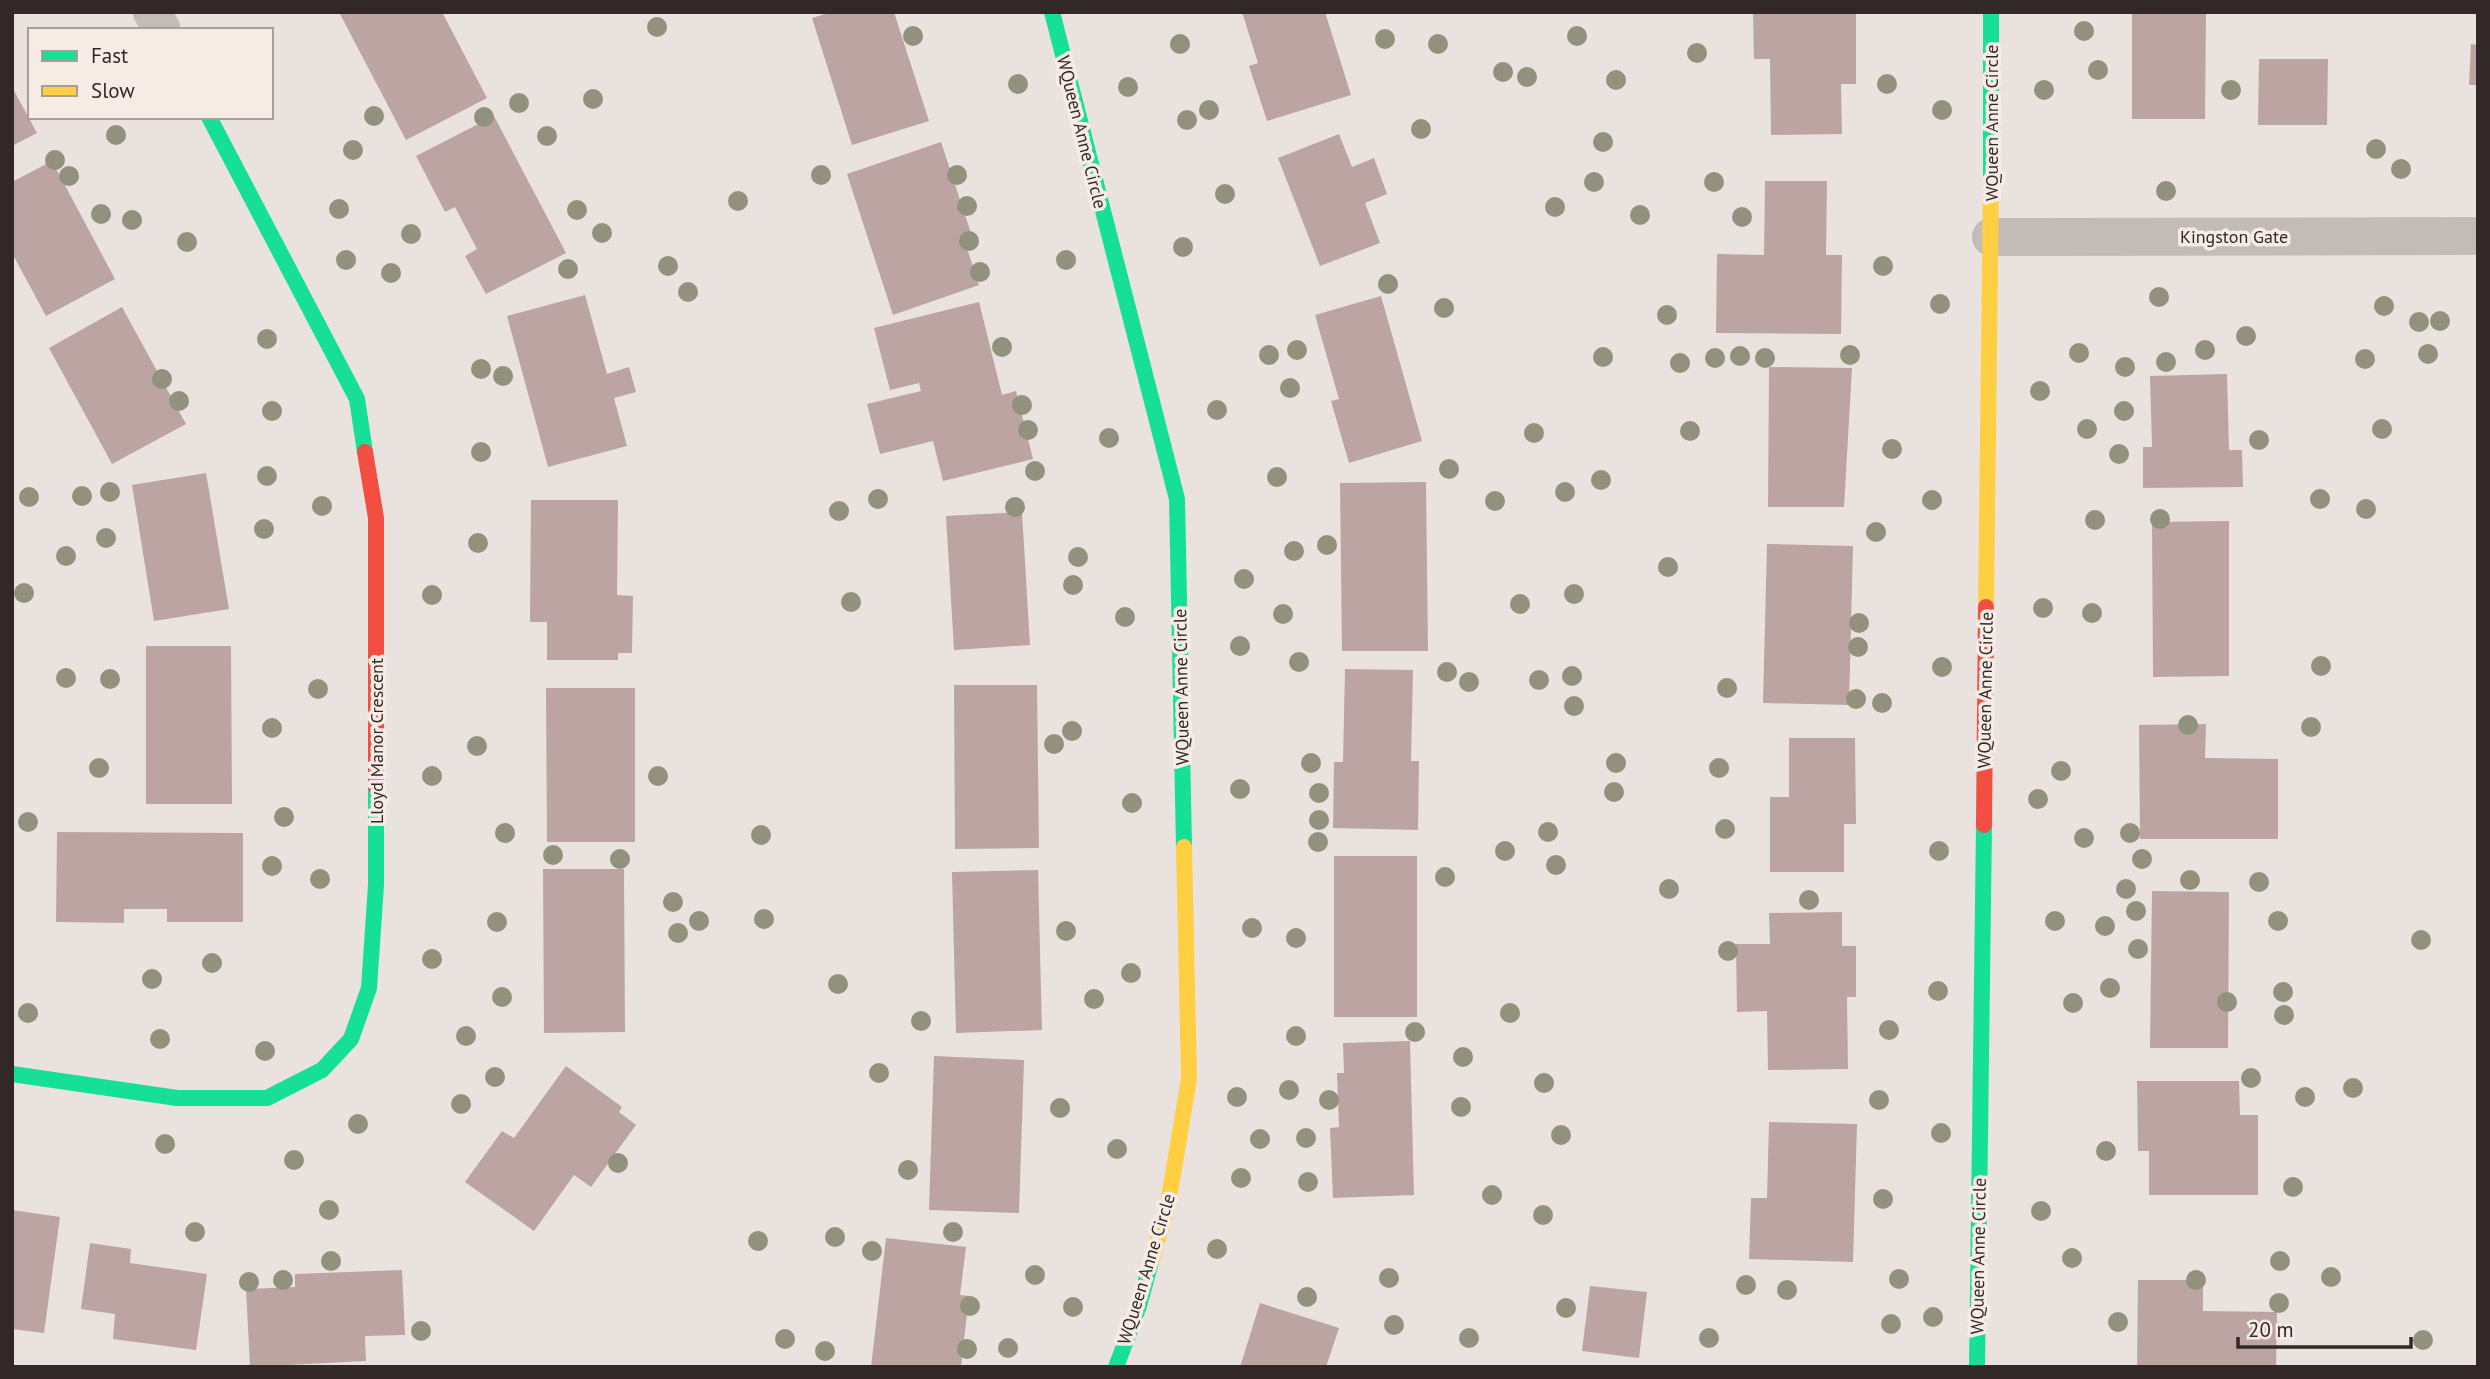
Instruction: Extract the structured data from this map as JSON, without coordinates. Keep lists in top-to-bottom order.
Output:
{
  "streets": {
    "street": ["WQueen Anne Circle", "Kingston Gate", "Lloyd Manor Crescent"]
  },
  "crossings": [
    ["WQueen Anne Circle", "Kingston Gate"]
  ],
  "legend": ["Fast", "Slow"],
  "scale_bar": "20 m"
}
